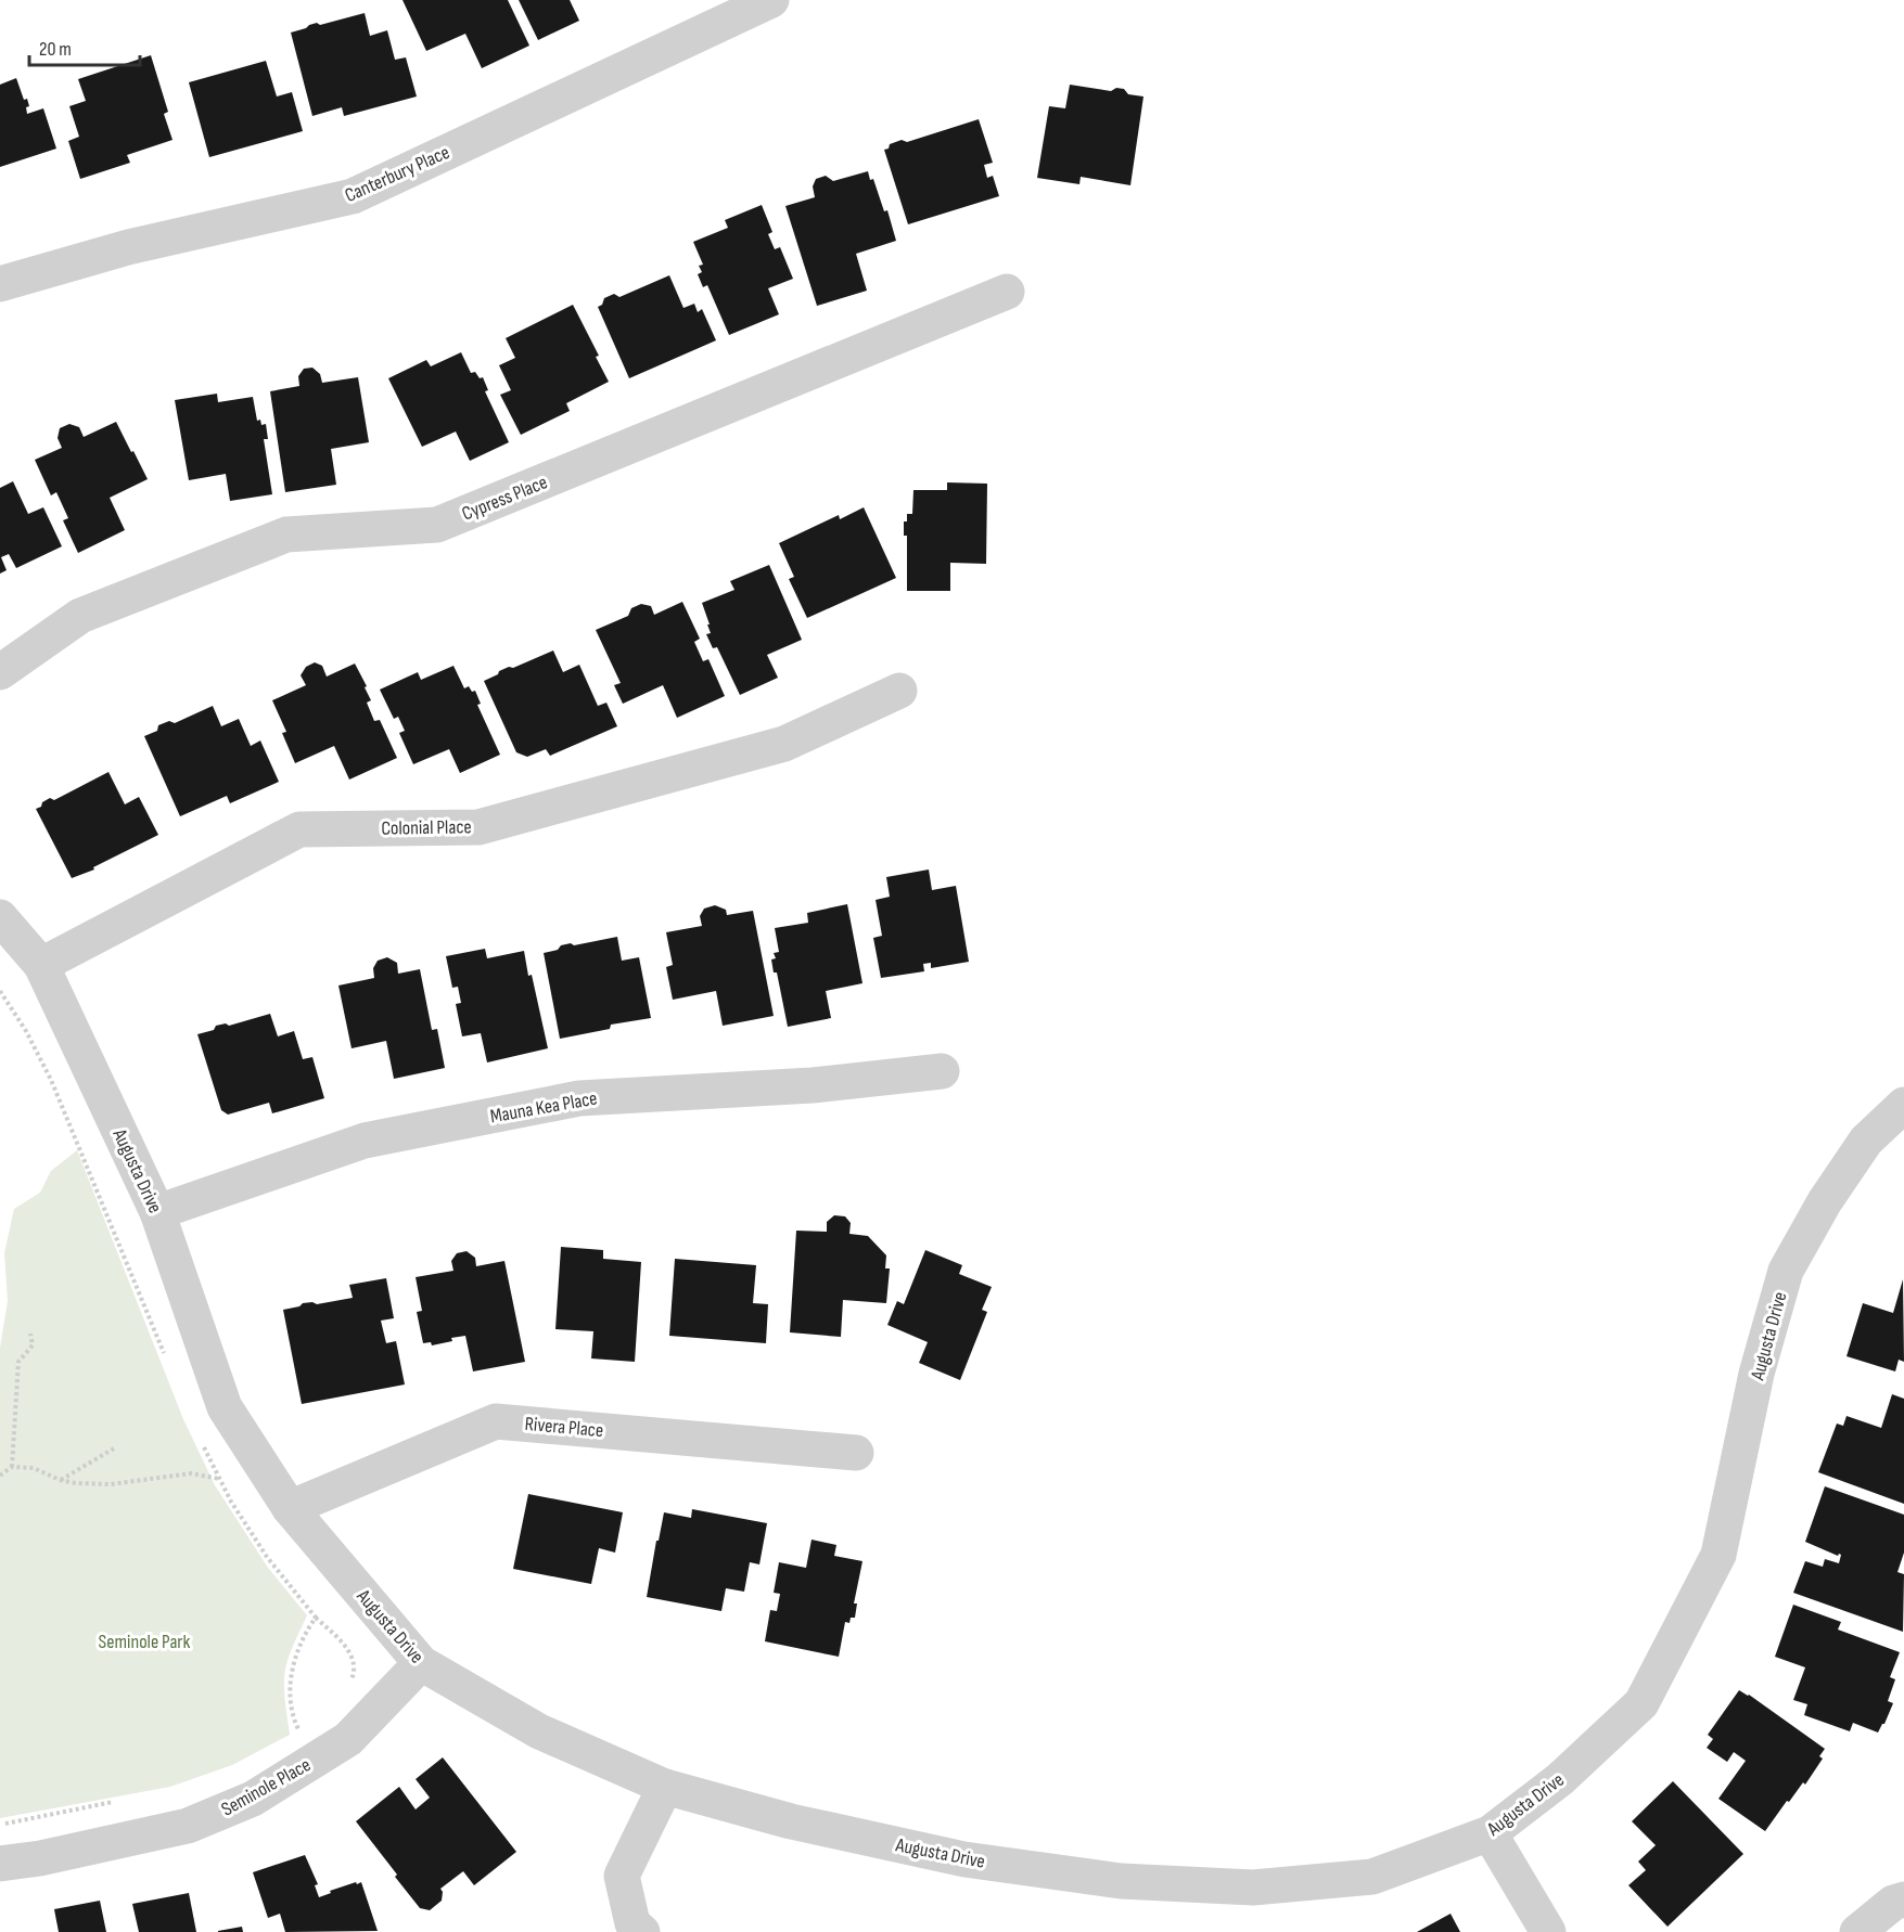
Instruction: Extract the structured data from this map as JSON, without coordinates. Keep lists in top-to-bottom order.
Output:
{
  "streets": {
    "street": [
      "Canterbury Place",
      "Cypress Place",
      "Colonial Place",
      "Mauna Kea Place",
      "Augusta Drive",
      "Rivera Place",
      "Seminole Place"
    ]
  },
  "crossings": [
    ["Colonial Place", "Augusta Drive"],
    ["Mauna Kea Place", "Augusta Drive"],
    ["Augusta Drive", "Rivera Place"],
    ["Augusta Drive", "Seminole Place"]
  ],
  "parks": ["Seminole Park"],
  "scale_bar": "20 m"
}
